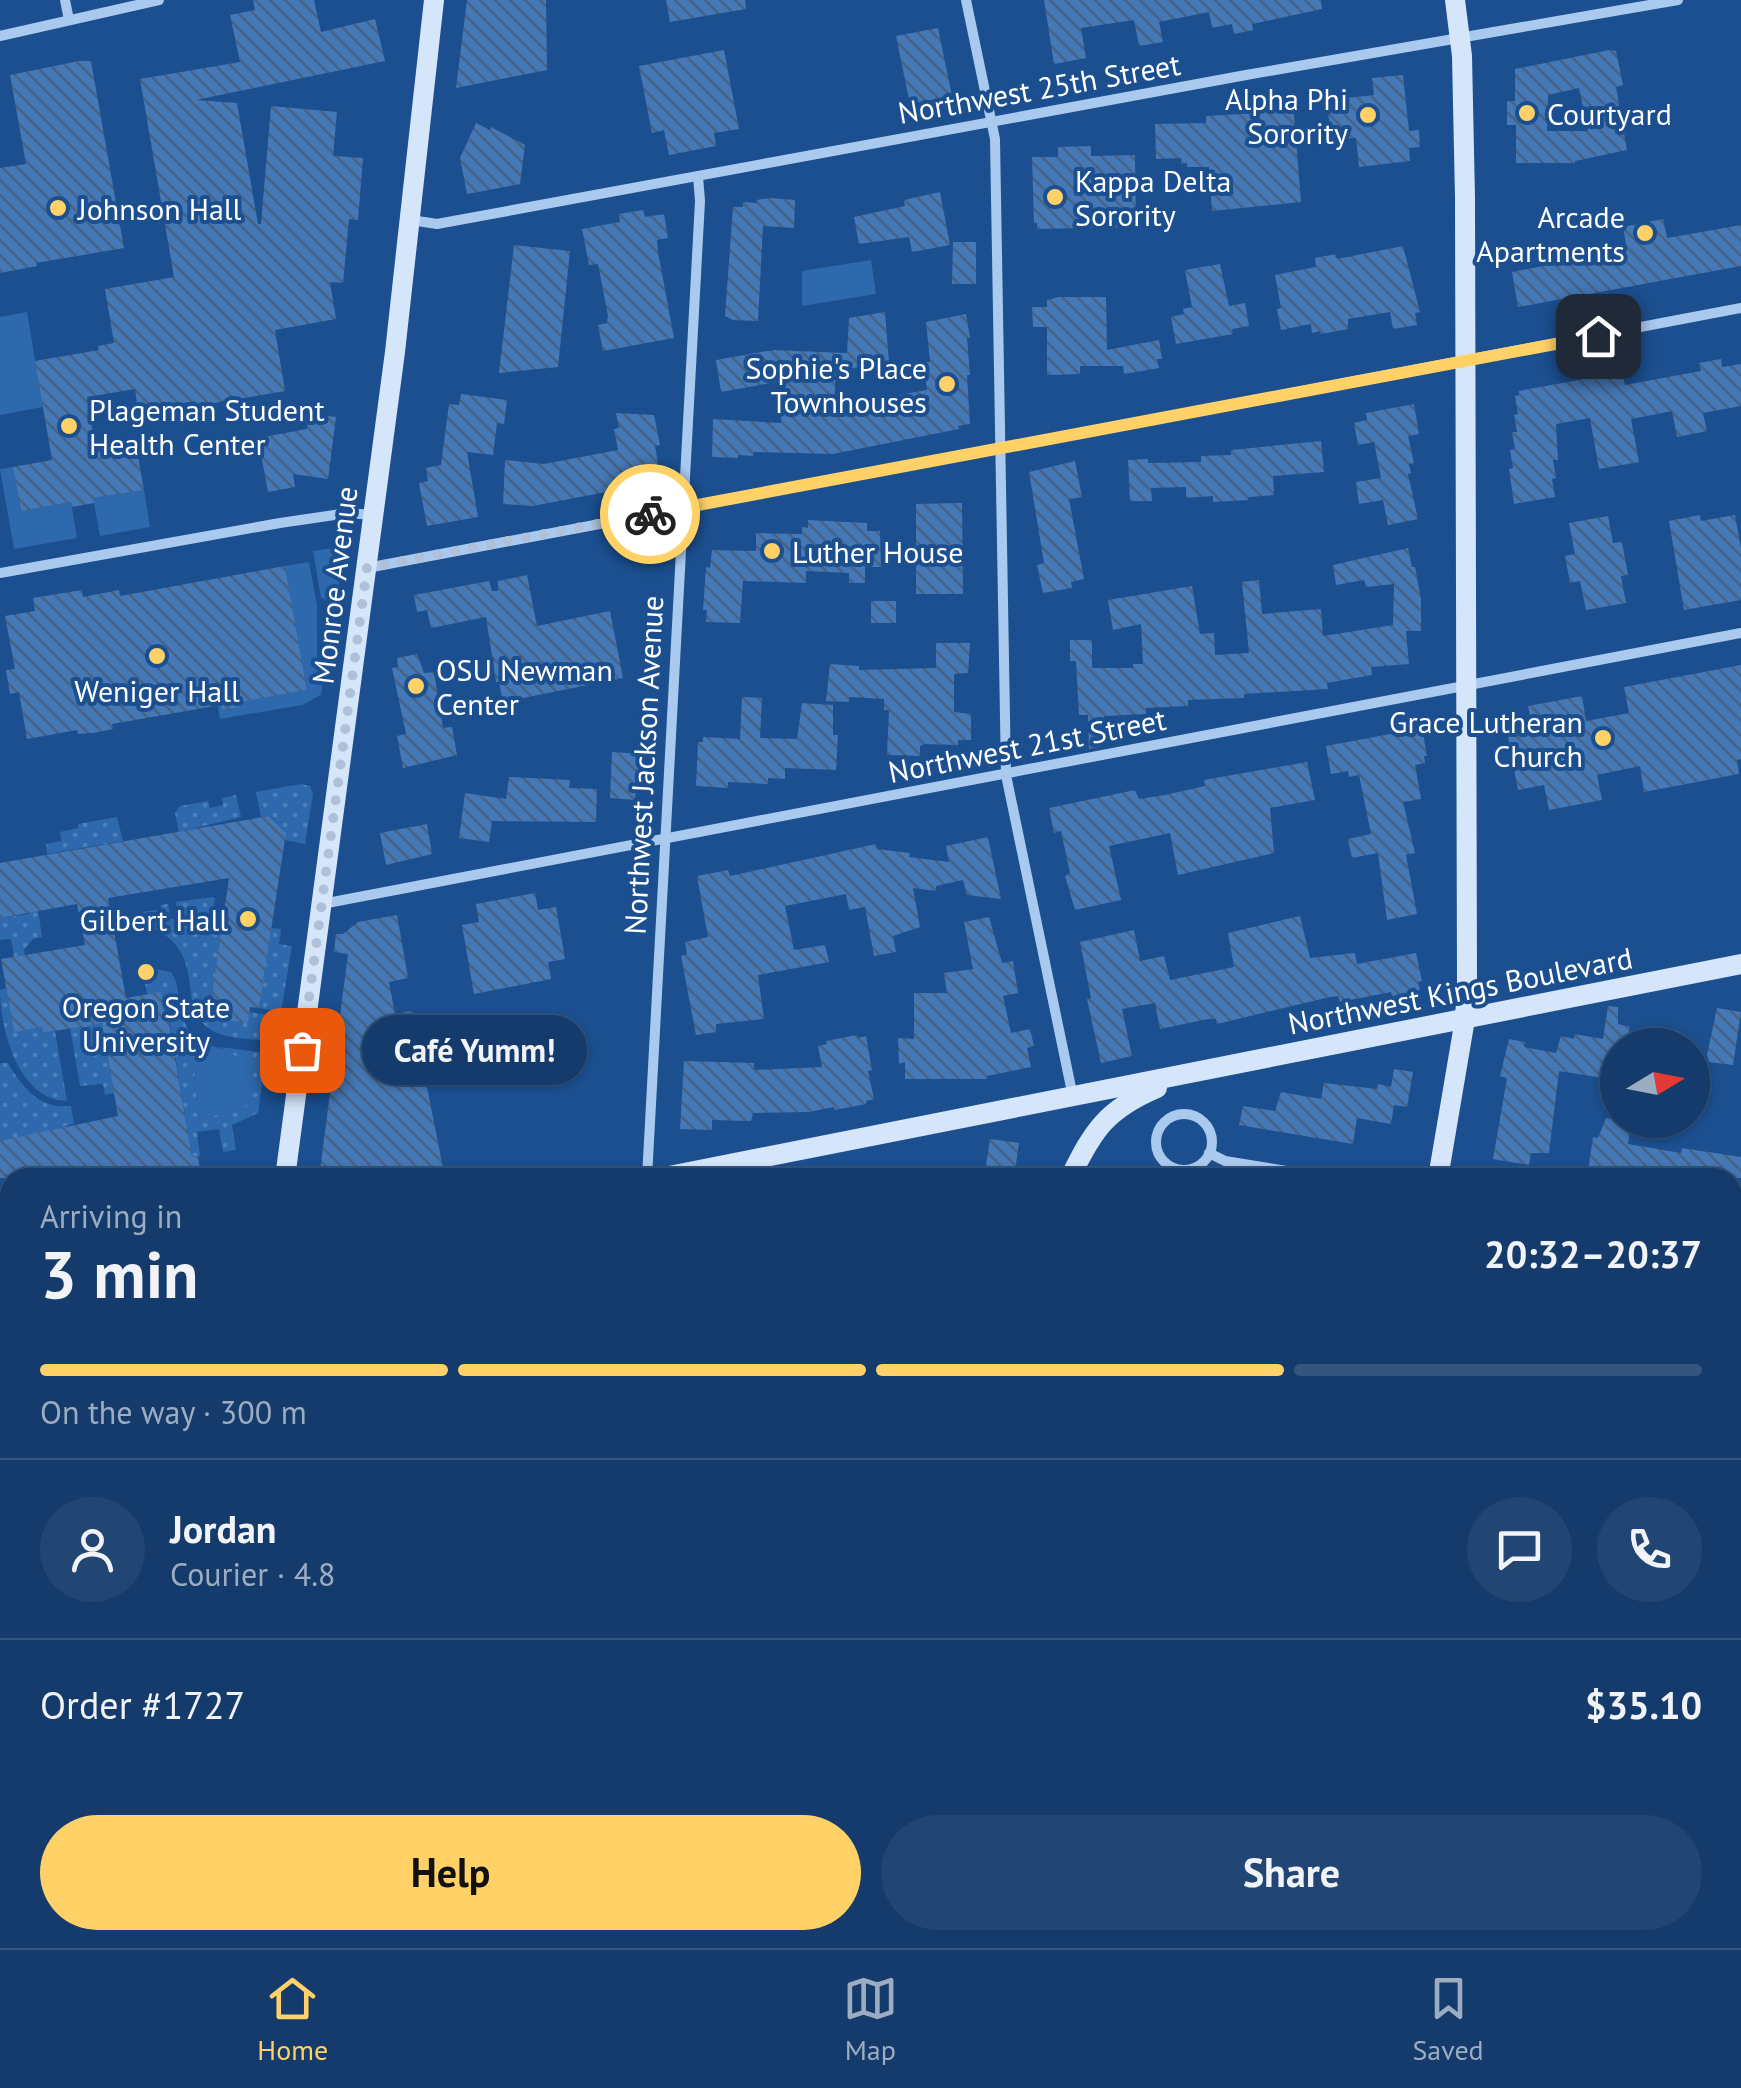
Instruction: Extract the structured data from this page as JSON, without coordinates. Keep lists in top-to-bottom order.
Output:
{
  "streets": {
    "main road": ["Monroe Avenue", "Northwest Kings Boulevard"],
    "street": ["Northwest 25th Street", "Northwest 21st Street", "Northwest Jackson Avenue"]
  },
  "crossings": [
    ["Northwest 25th Street", "Monroe Avenue"],
    ["Northwest 25th Street", "Northwest Jackson Avenue"],
    ["Monroe Avenue", "Northwest 21st Street"],
    ["Northwest 21st Street", "Northwest Jackson Avenue"]
  ],
  "places": [
    "Courtyard",
    "Alpha Phi Sorority",
    "Kappa Delta Sorority",
    "Johnson Hall",
    "Arcade Apartments",
    "Sophie's Place Townhouses",
    "Plageman Student Health Center",
    "Luther House",
    "Weniger Hall",
    "OSU Newman Center",
    "Grace Lutheran Church",
    "Gilbert Hall",
    "Oregon State University",
    "Café Yumm!"
  ],
  "north": "right",
  "page": {
    "bubble": "Café Yumm!",
    "heading": ["3 min", "Arriving in", "20:32–20:37"],
    "panel": [
      "Jordan",
      "Courier · 4.8",
      "Order #1727",
      "$35.10"
    ],
    "bar": "On the way · 300 m",
    "buttons": ["Help", "Share"],
    "tabs": ["Home", "Map", "Saved"]
  }
}
